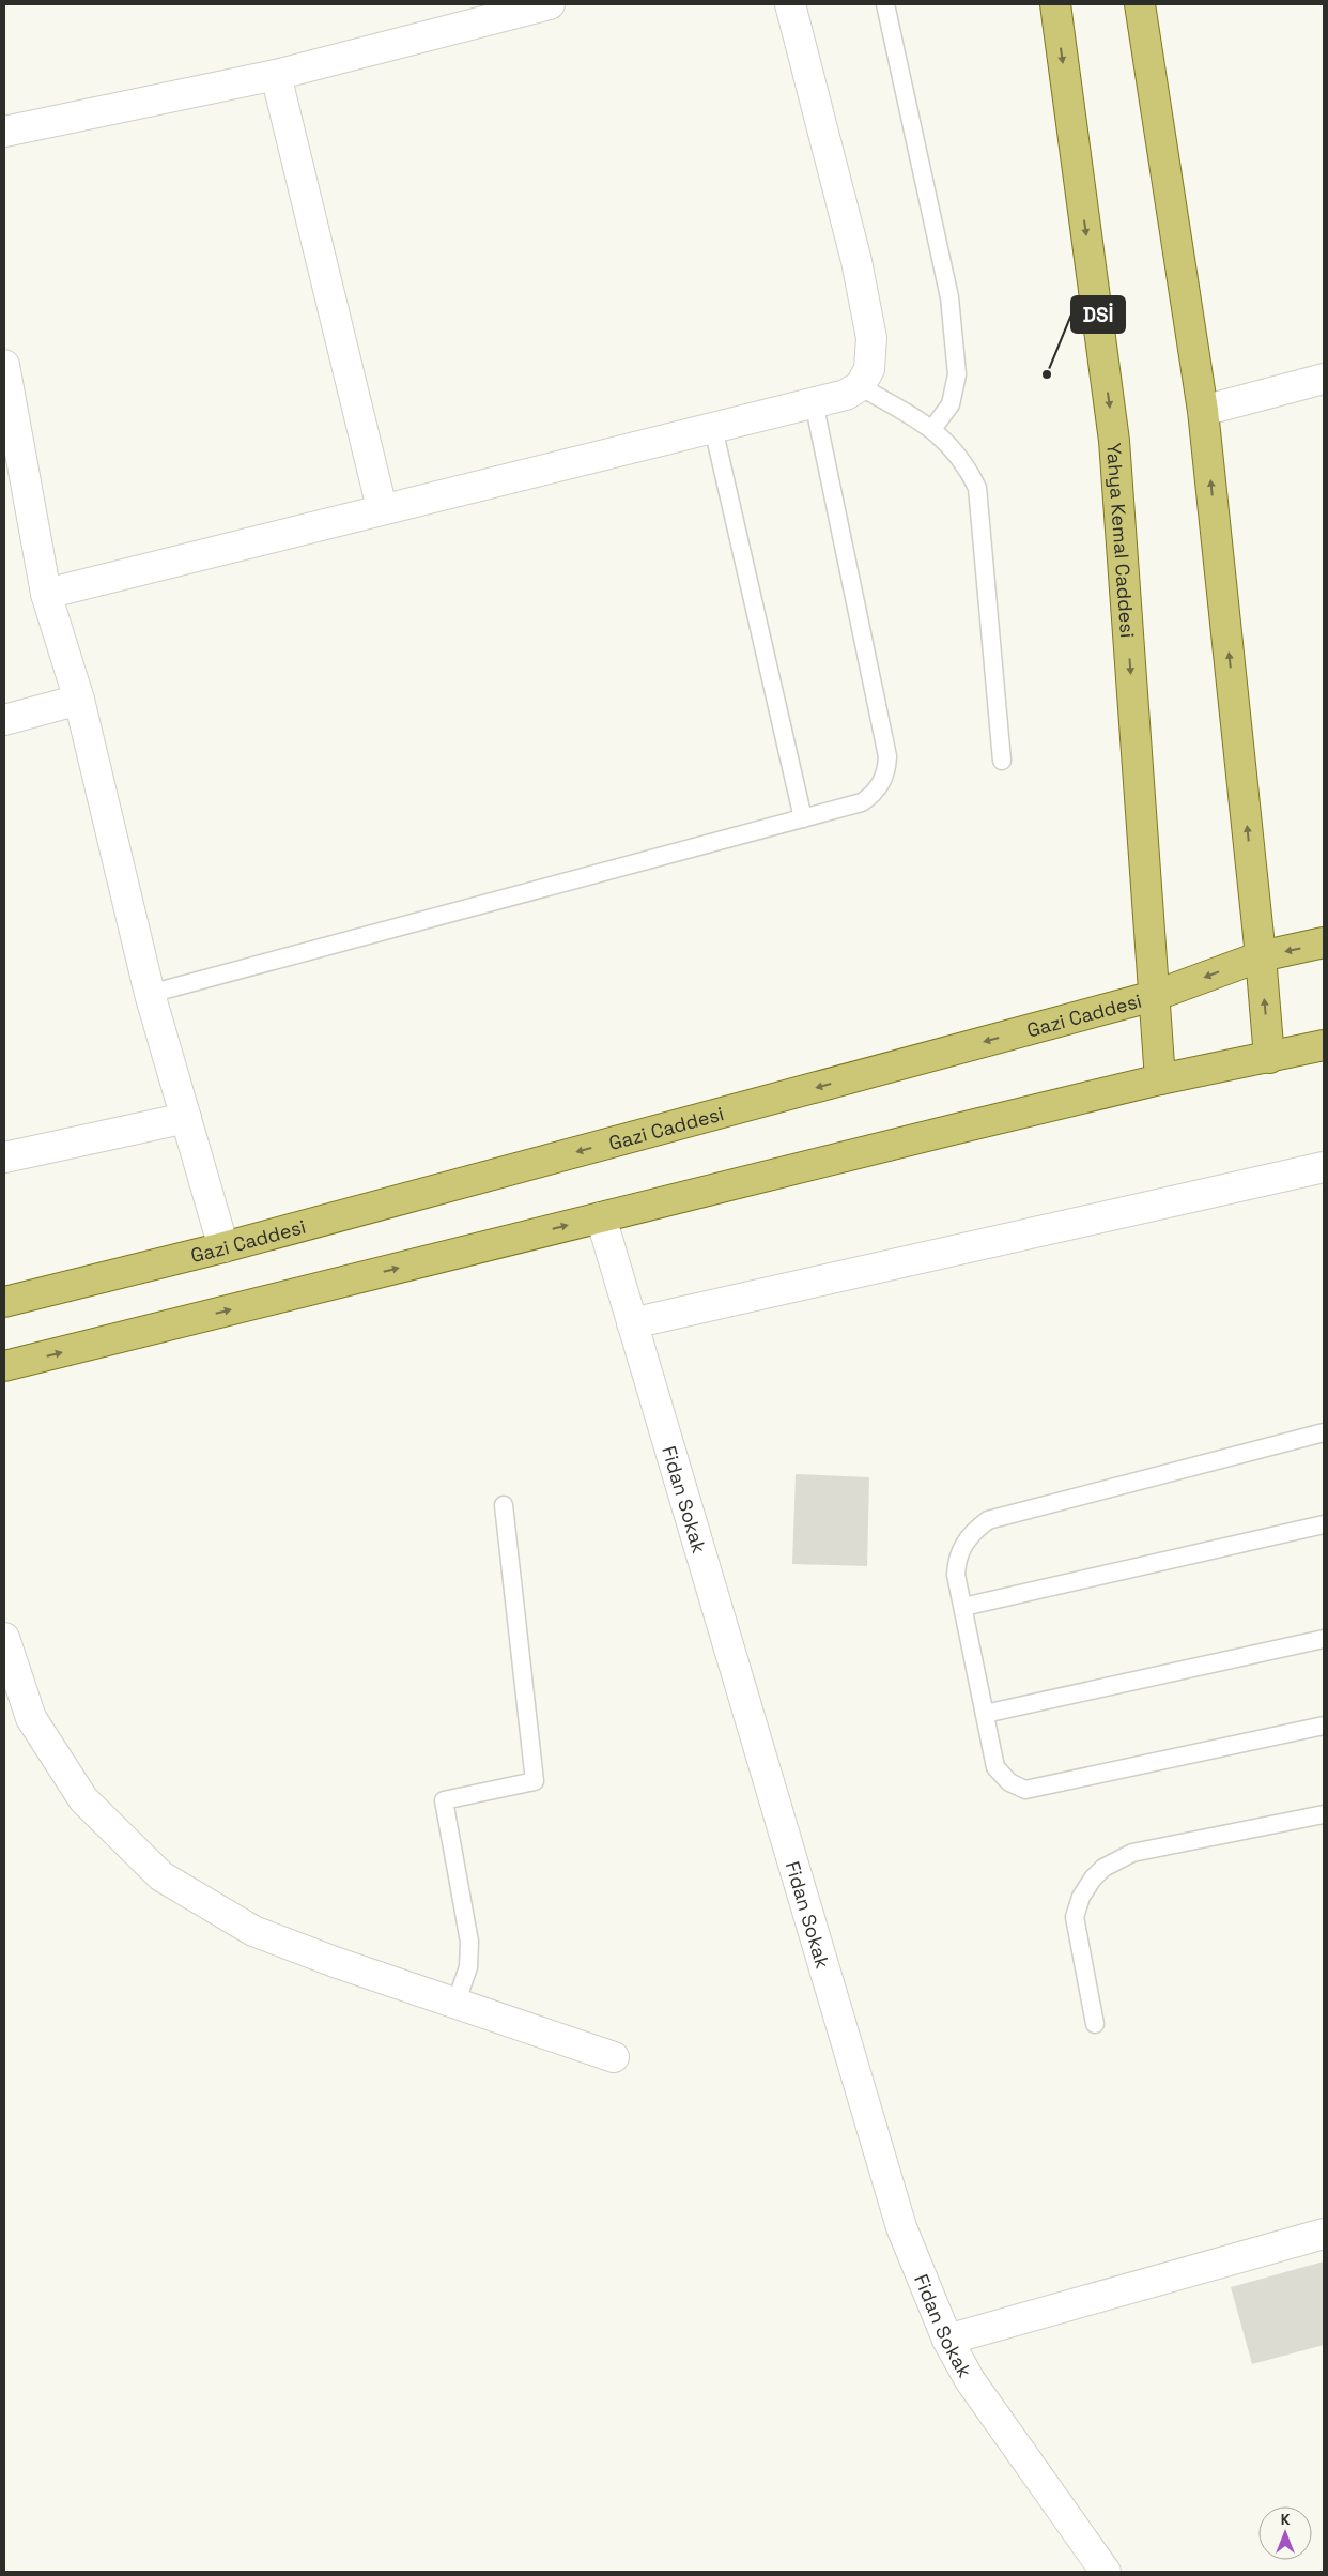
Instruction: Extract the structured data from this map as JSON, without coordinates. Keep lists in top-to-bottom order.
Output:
{
  "streets": {
    "main road": ["Yahya Kemal Caddesi", "Gazi Caddesi"],
    "street": ["Fidan Sokak"]
  },
  "crossings": [
    ["Yahya Kemal Caddesi", "Gazi Caddesi"]
  ],
  "places": ["DSİ"],
  "north": "top"
}
